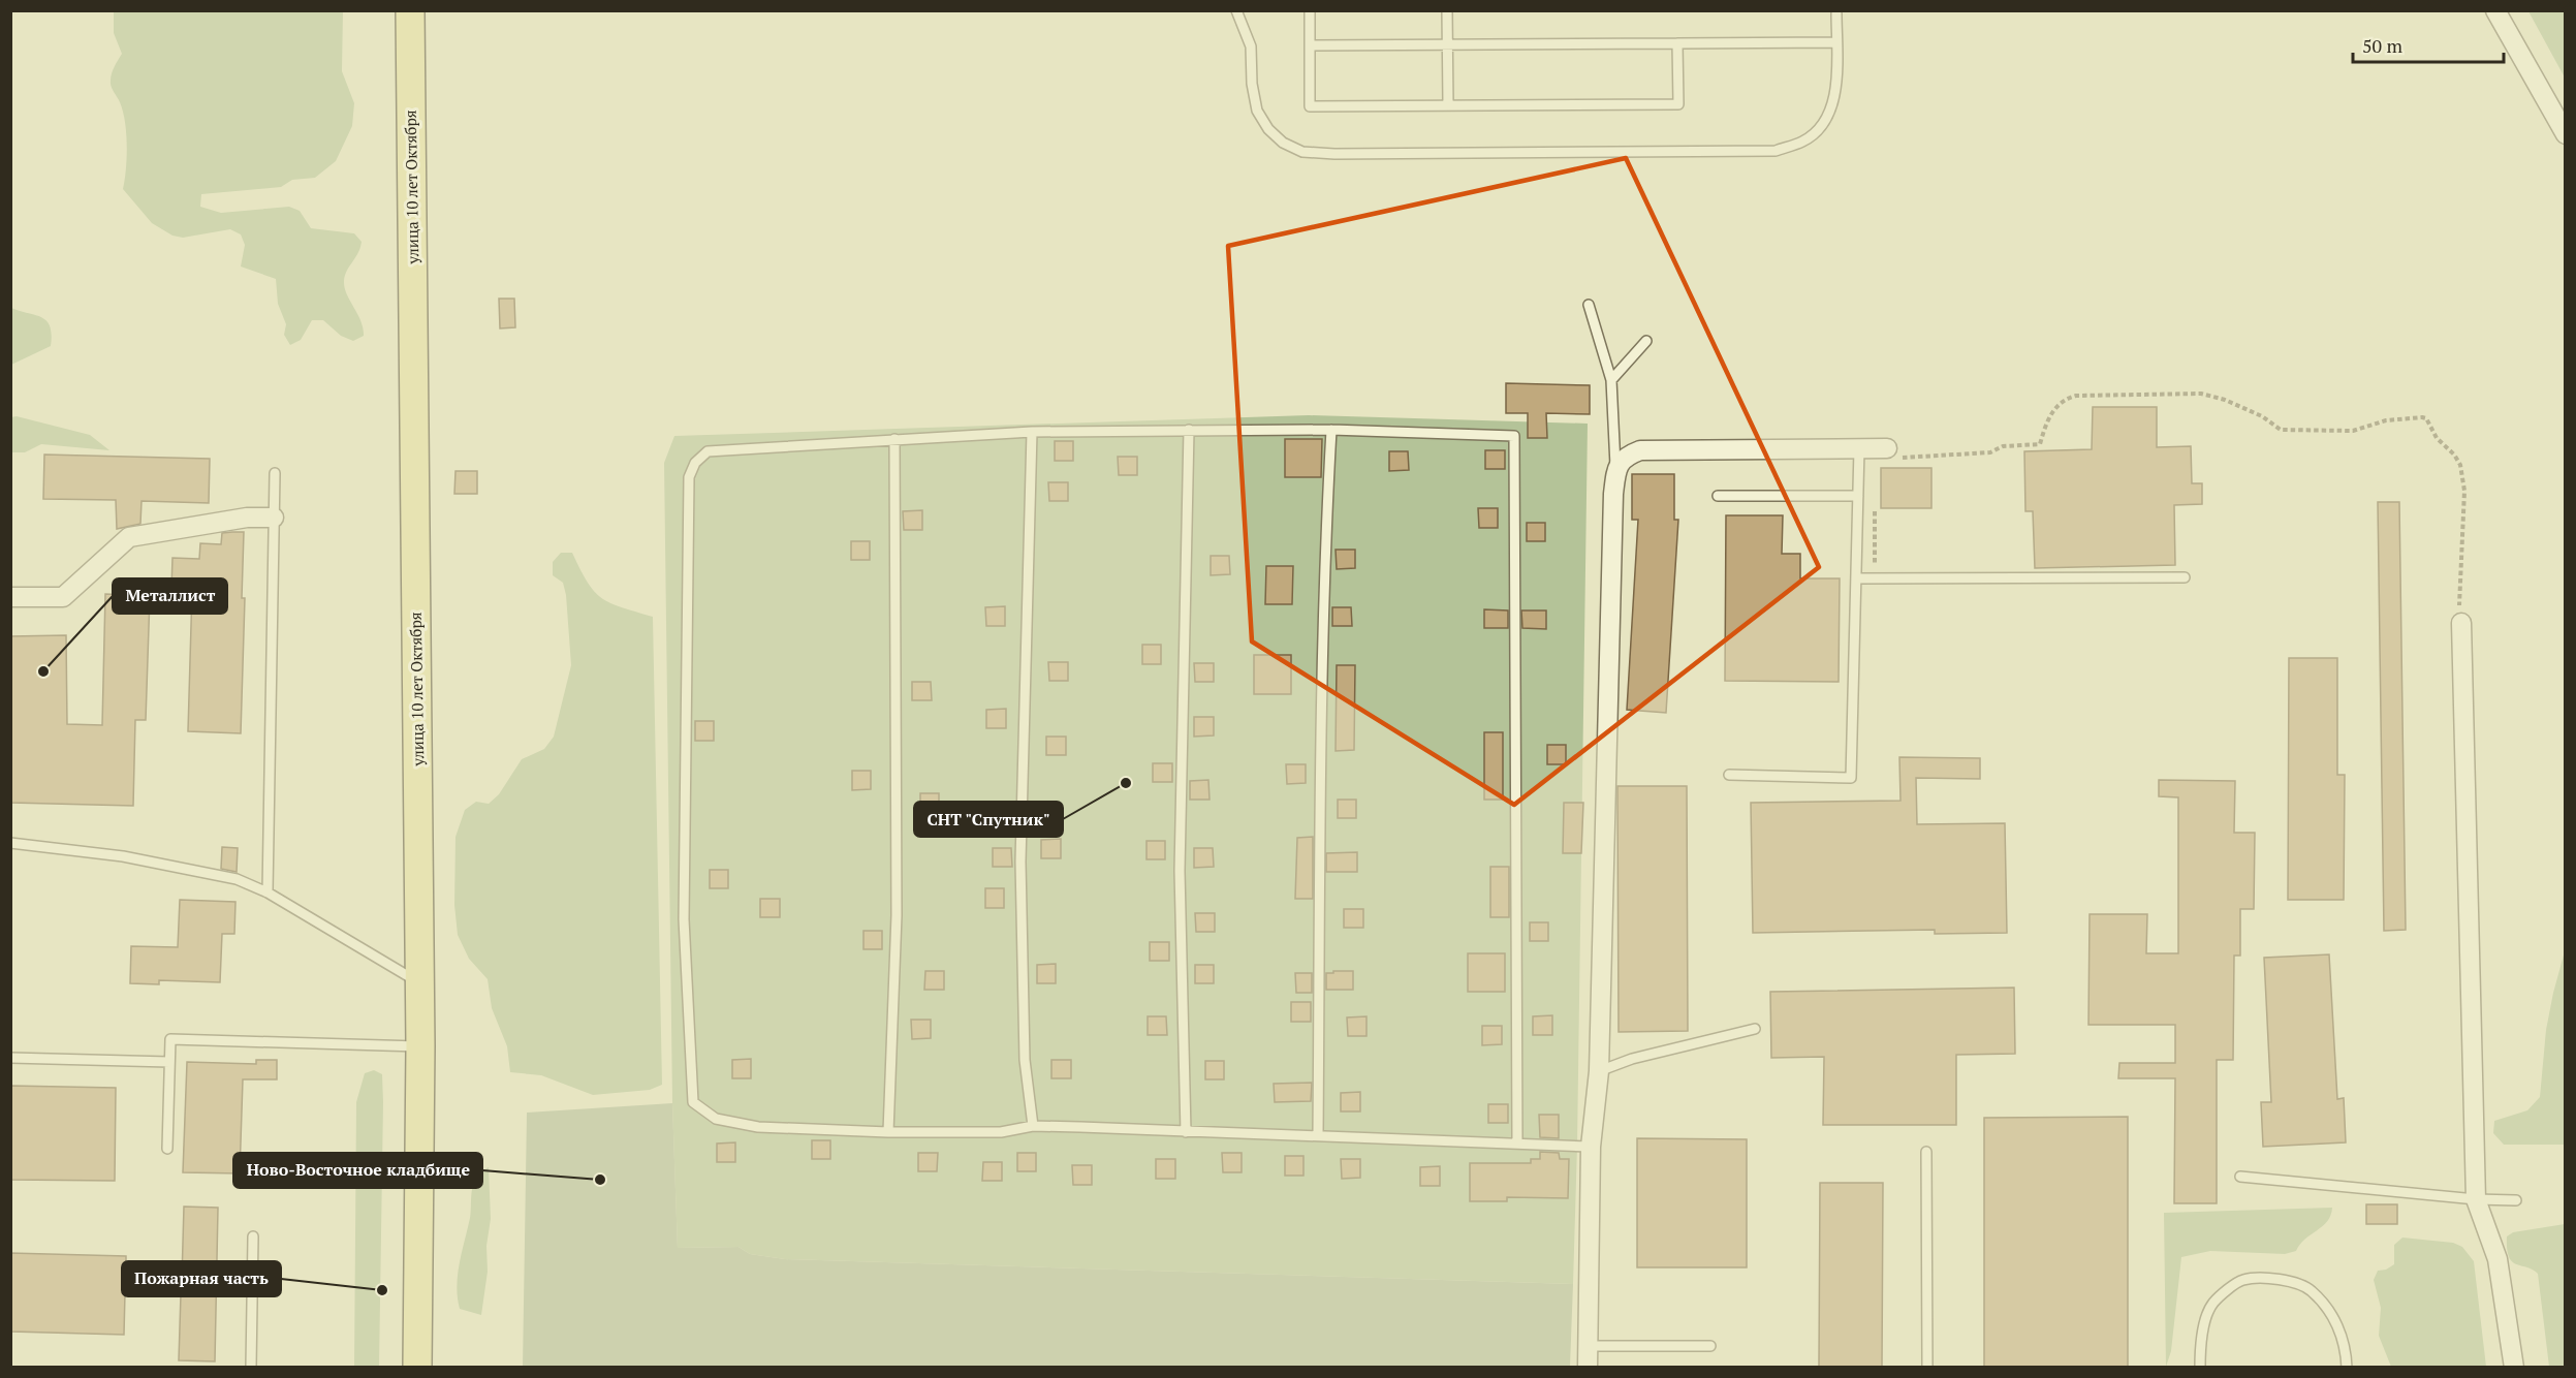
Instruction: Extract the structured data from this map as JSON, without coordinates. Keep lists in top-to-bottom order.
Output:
{
  "streets": {
    "main road": ["улица 10 лет Октября"]
  },
  "places": [
    "Металлист",
    "СНТ \"Спутник\"",
    "Ново-Восточное кладбище",
    "Пожарная часть"
  ],
  "scale_bar": "50 m"
}
